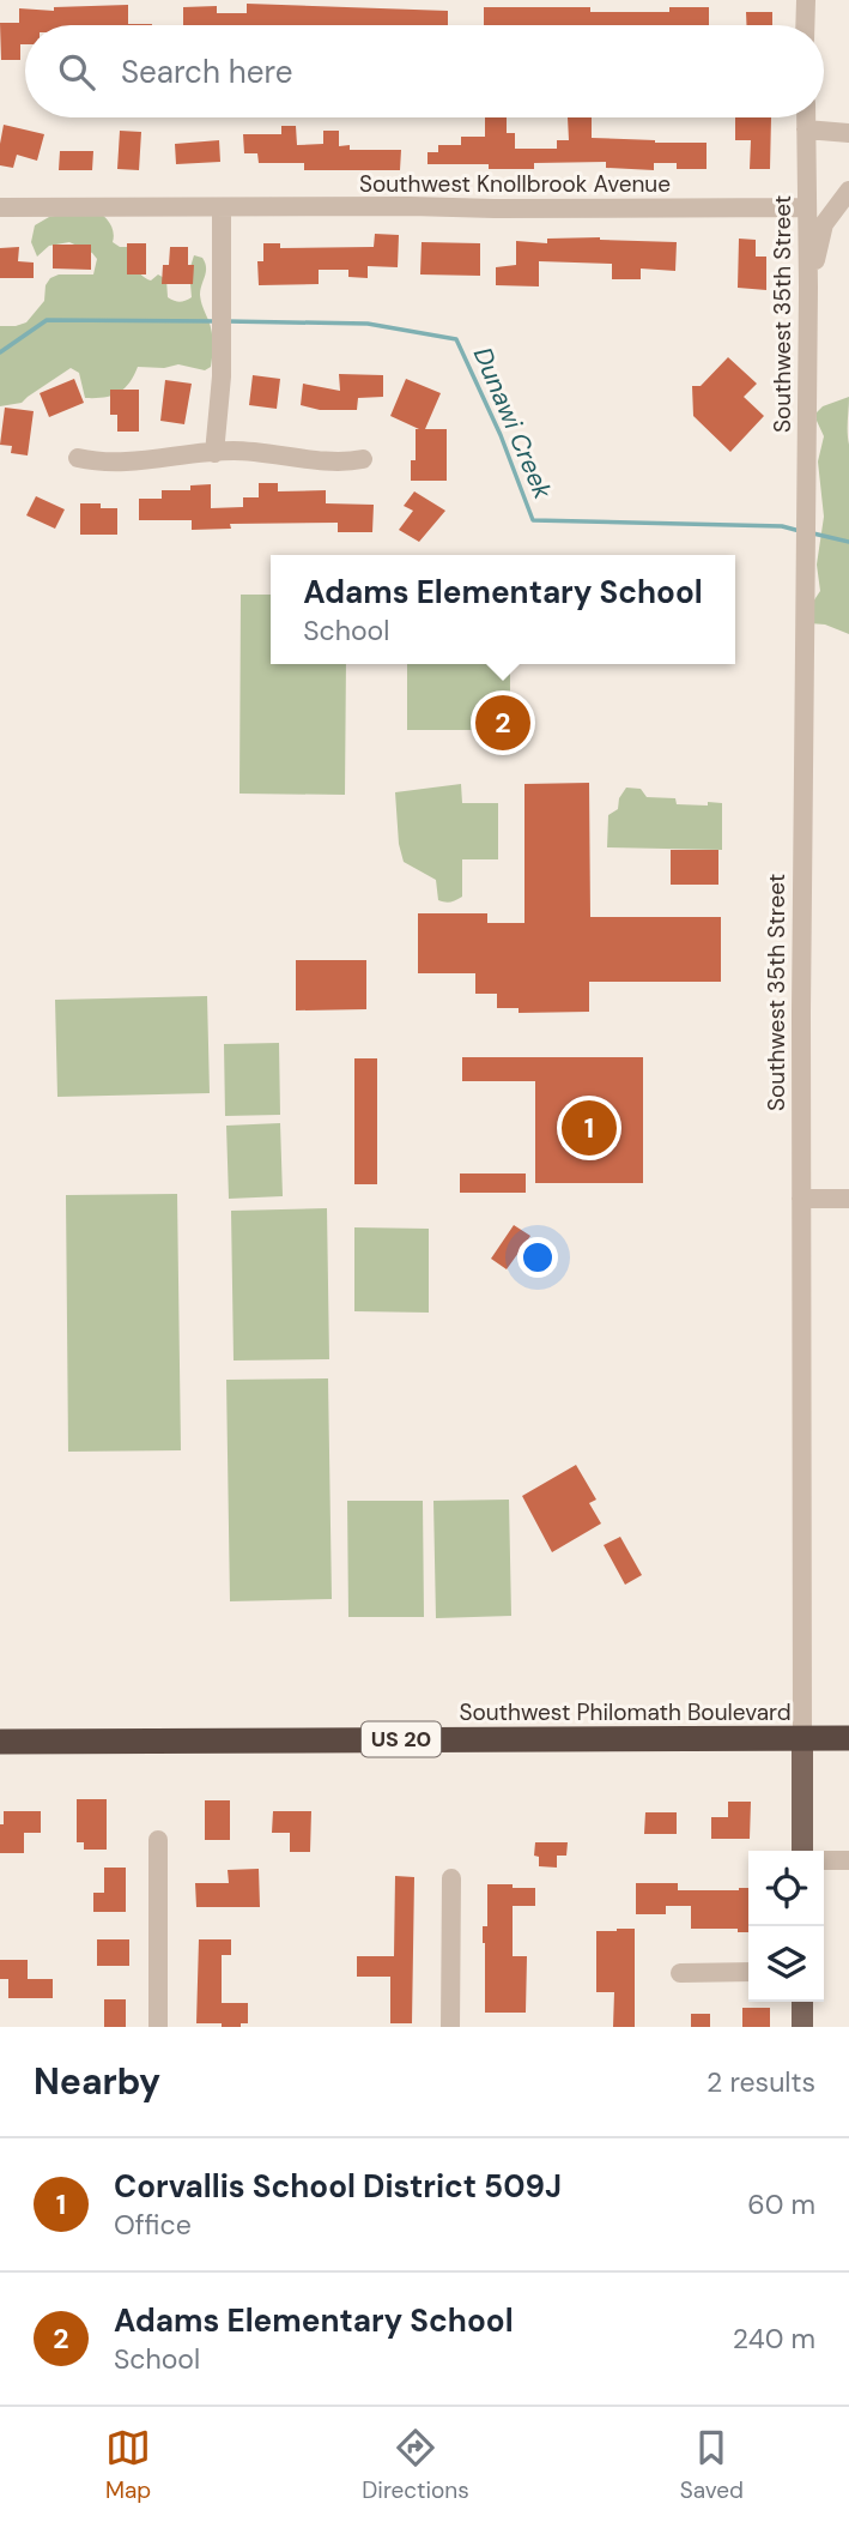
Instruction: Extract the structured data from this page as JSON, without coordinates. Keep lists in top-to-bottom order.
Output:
{
  "streets": {
    "highway": ["Southwest Philomath Boulevard", "US 20"],
    "main road": ["Southwest 35th Street"],
    "street": ["Southwest Knollbrook Avenue"]
  },
  "crossings": [
    ["Southwest Knollbrook Avenue", "Southwest 35th Street"],
    ["Southwest 35th Street", "Southwest Philomath Boulevard"]
  ],
  "water": ["Dunawi Creek"],
  "page": {
    "search": "Search here",
    "popup": ["Adams Elementary School", "School"],
    "pins": ["2", "1"],
    "heading": ["Nearby", "2 results"],
    "list": [
      {
        "mark": "1",
        "name": "Corvallis School District 509J",
        "note": "Office",
        "value": "60 m"
      },
      {
        "mark": "2",
        "name": "Adams Elementary School",
        "note": "School",
        "value": "240 m"
      }
    ],
    "nav": ["Map", "Directions", "Saved"]
  }
}
